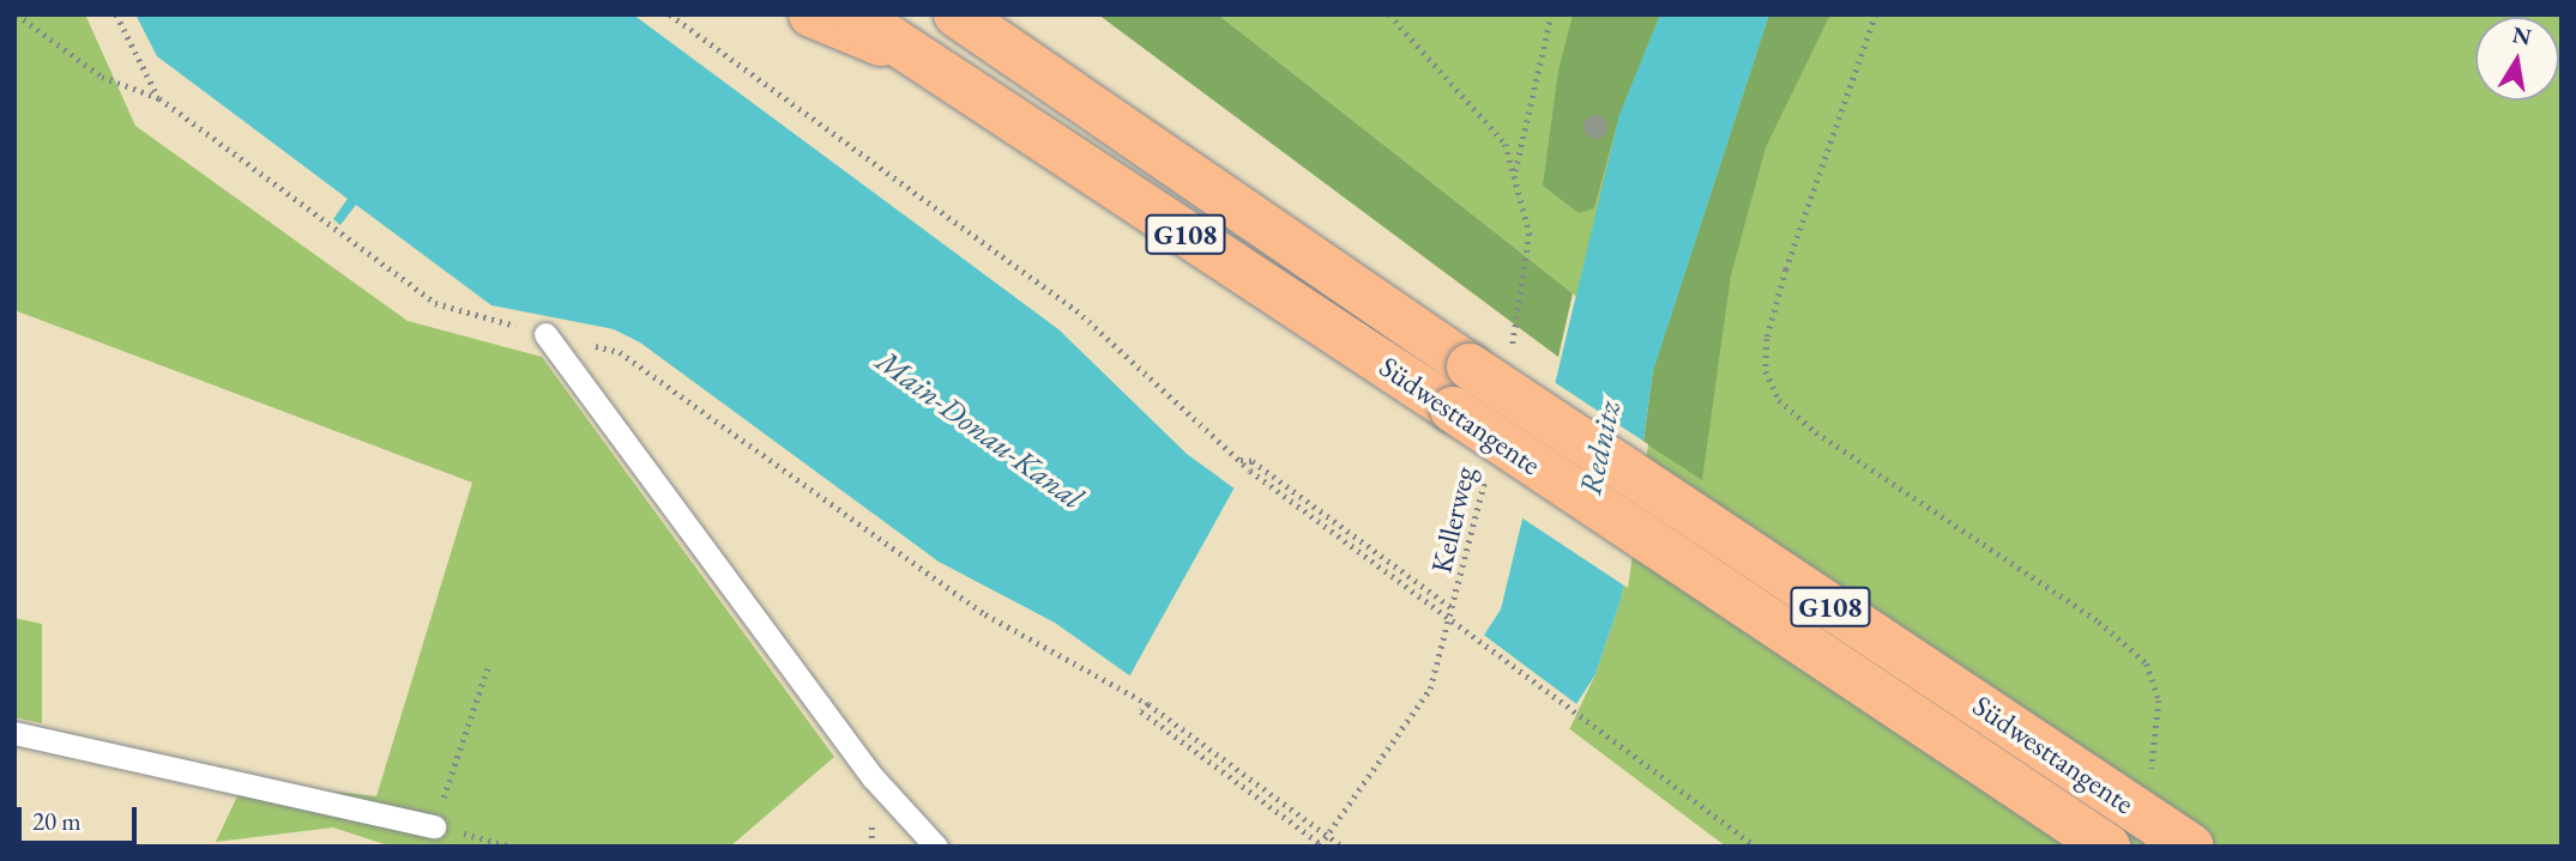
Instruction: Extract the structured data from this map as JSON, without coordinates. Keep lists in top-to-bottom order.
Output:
{
  "streets": {
    "highway": ["G108", "Südwesttangente"],
    "path": ["Kellerweg"]
  },
  "water": ["Main-Donau-Kanal", "Rednitz"],
  "scale_bar": "20 m",
  "north": "top"
}
